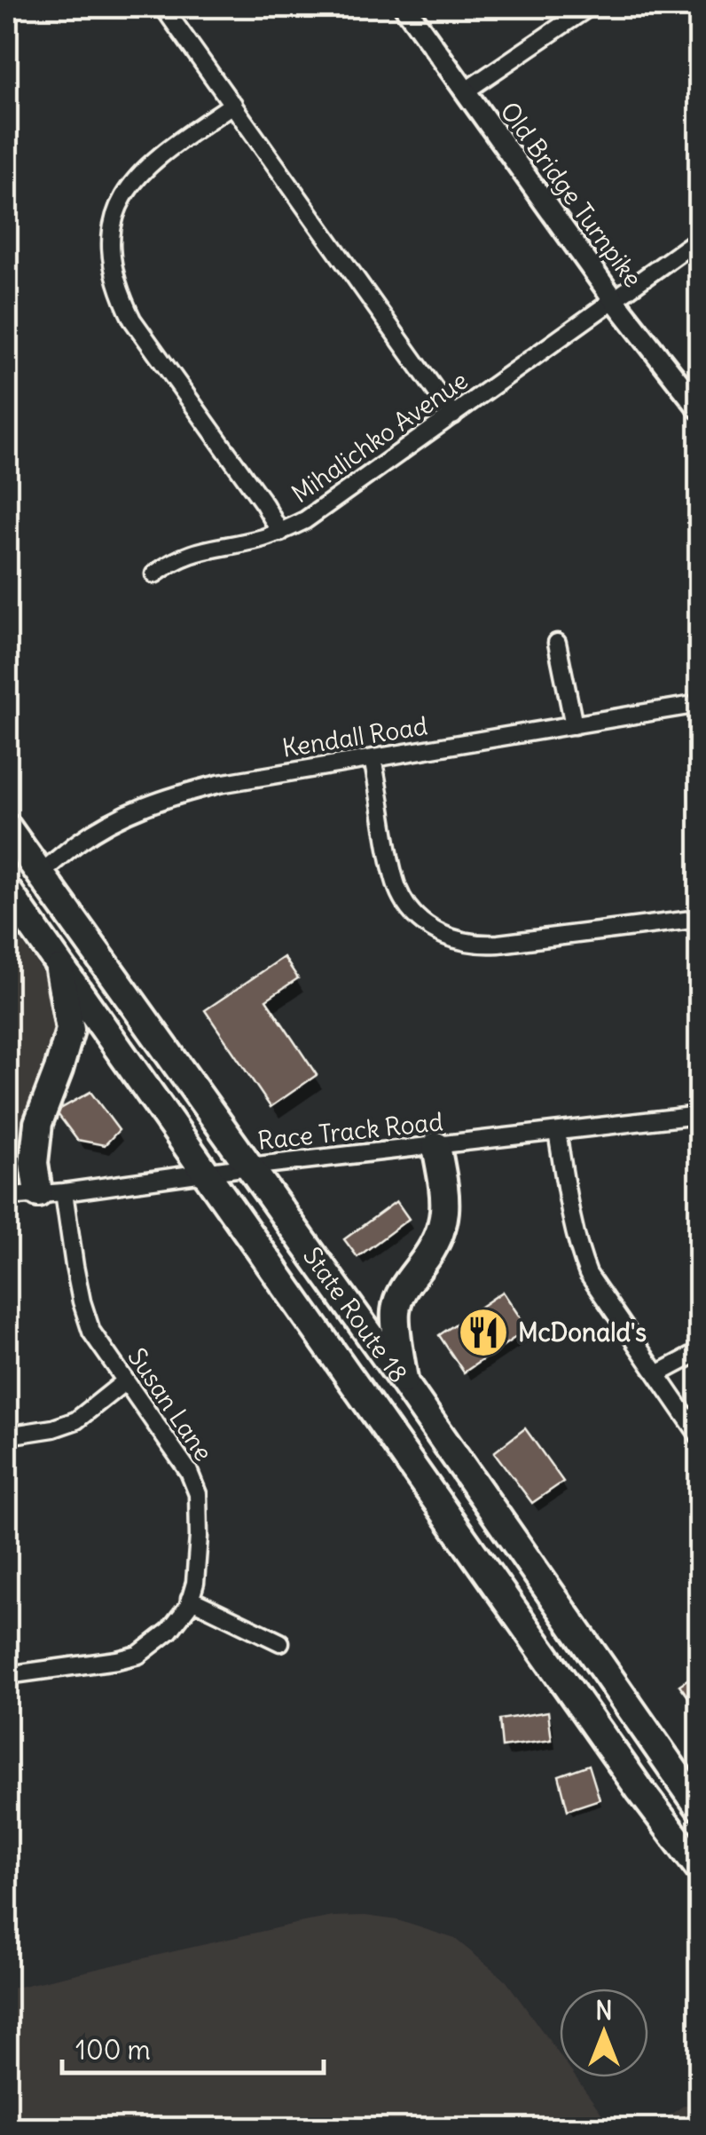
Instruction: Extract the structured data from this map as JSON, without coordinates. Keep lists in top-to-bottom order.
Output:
{
  "streets": {
    "highway": ["State Route 18"],
    "street": [
      "Old Bridge Turnpike",
      "Mihalichko Avenue",
      "Kendall Road",
      "Race Track Road",
      "Susan Lane"
    ]
  },
  "crossings": [
    ["Old Bridge Turnpike", "Mihalichko Avenue"],
    ["Kendall Road", "State Route 18"],
    ["Race Track Road", "State Route 18"],
    ["Race Track Road", "Susan Lane"]
  ],
  "places": {
    "restaurant": ["McDonald's"]
  },
  "scale_bar": "100 m",
  "north": "top"
}
